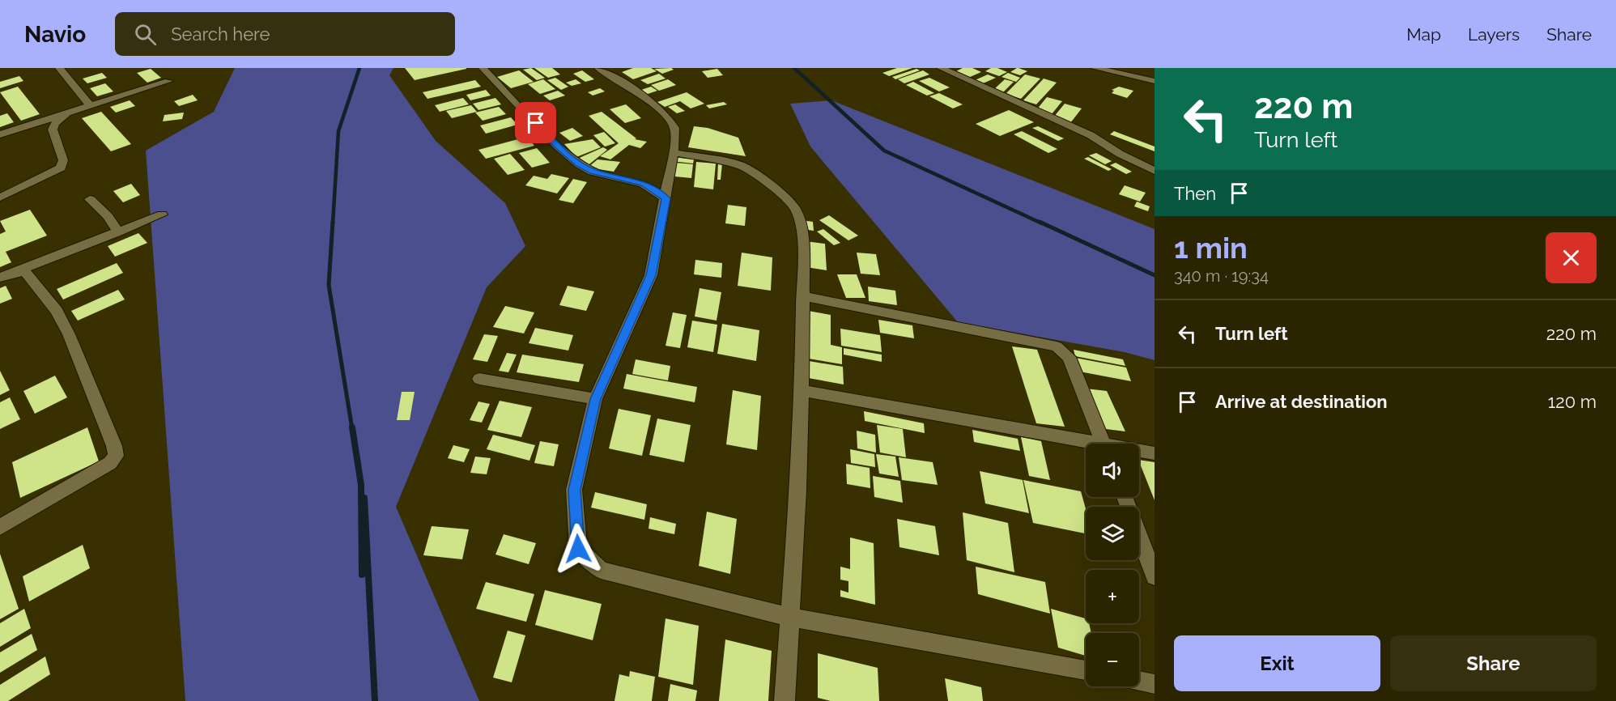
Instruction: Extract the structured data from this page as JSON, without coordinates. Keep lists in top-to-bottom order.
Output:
{
  "page": {
    "header": "Navio",
    "search": "Search here",
    "nav": ["Map", "Layers", "Share"],
    "turn": ["220 m", "Turn left"],
    "then": "Then",
    "heading": ["1 min", "340 m · 19:34"],
    "list": [
      {
        "name": "Turn left",
        "value": "220 m"
      },
      {
        "name": "Arrive at destination",
        "value": "120 m"
      }
    ],
    "map_buttons": ["+", "−"],
    "buttons": ["Exit", "Share"]
  }
}
